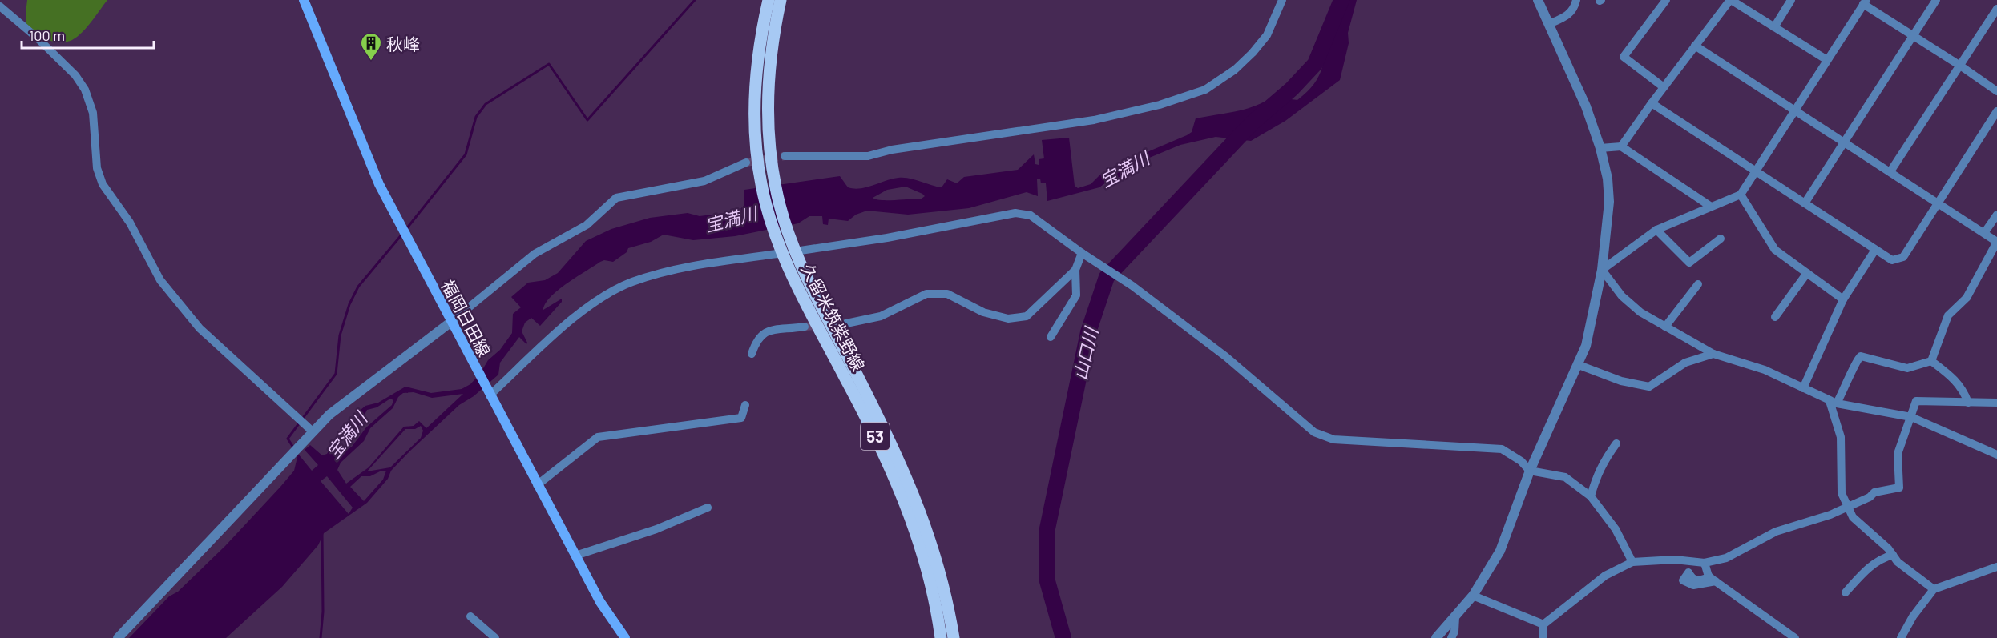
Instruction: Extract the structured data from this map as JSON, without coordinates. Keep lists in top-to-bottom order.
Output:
{
  "streets": {
    "main road": ["久留米筑紫野線", "福岡日田線", "53"]
  },
  "water": ["宝満川", "山口川"],
  "places": {
    "building": ["秋峰"]
  },
  "scale_bar": "100 m"
}
